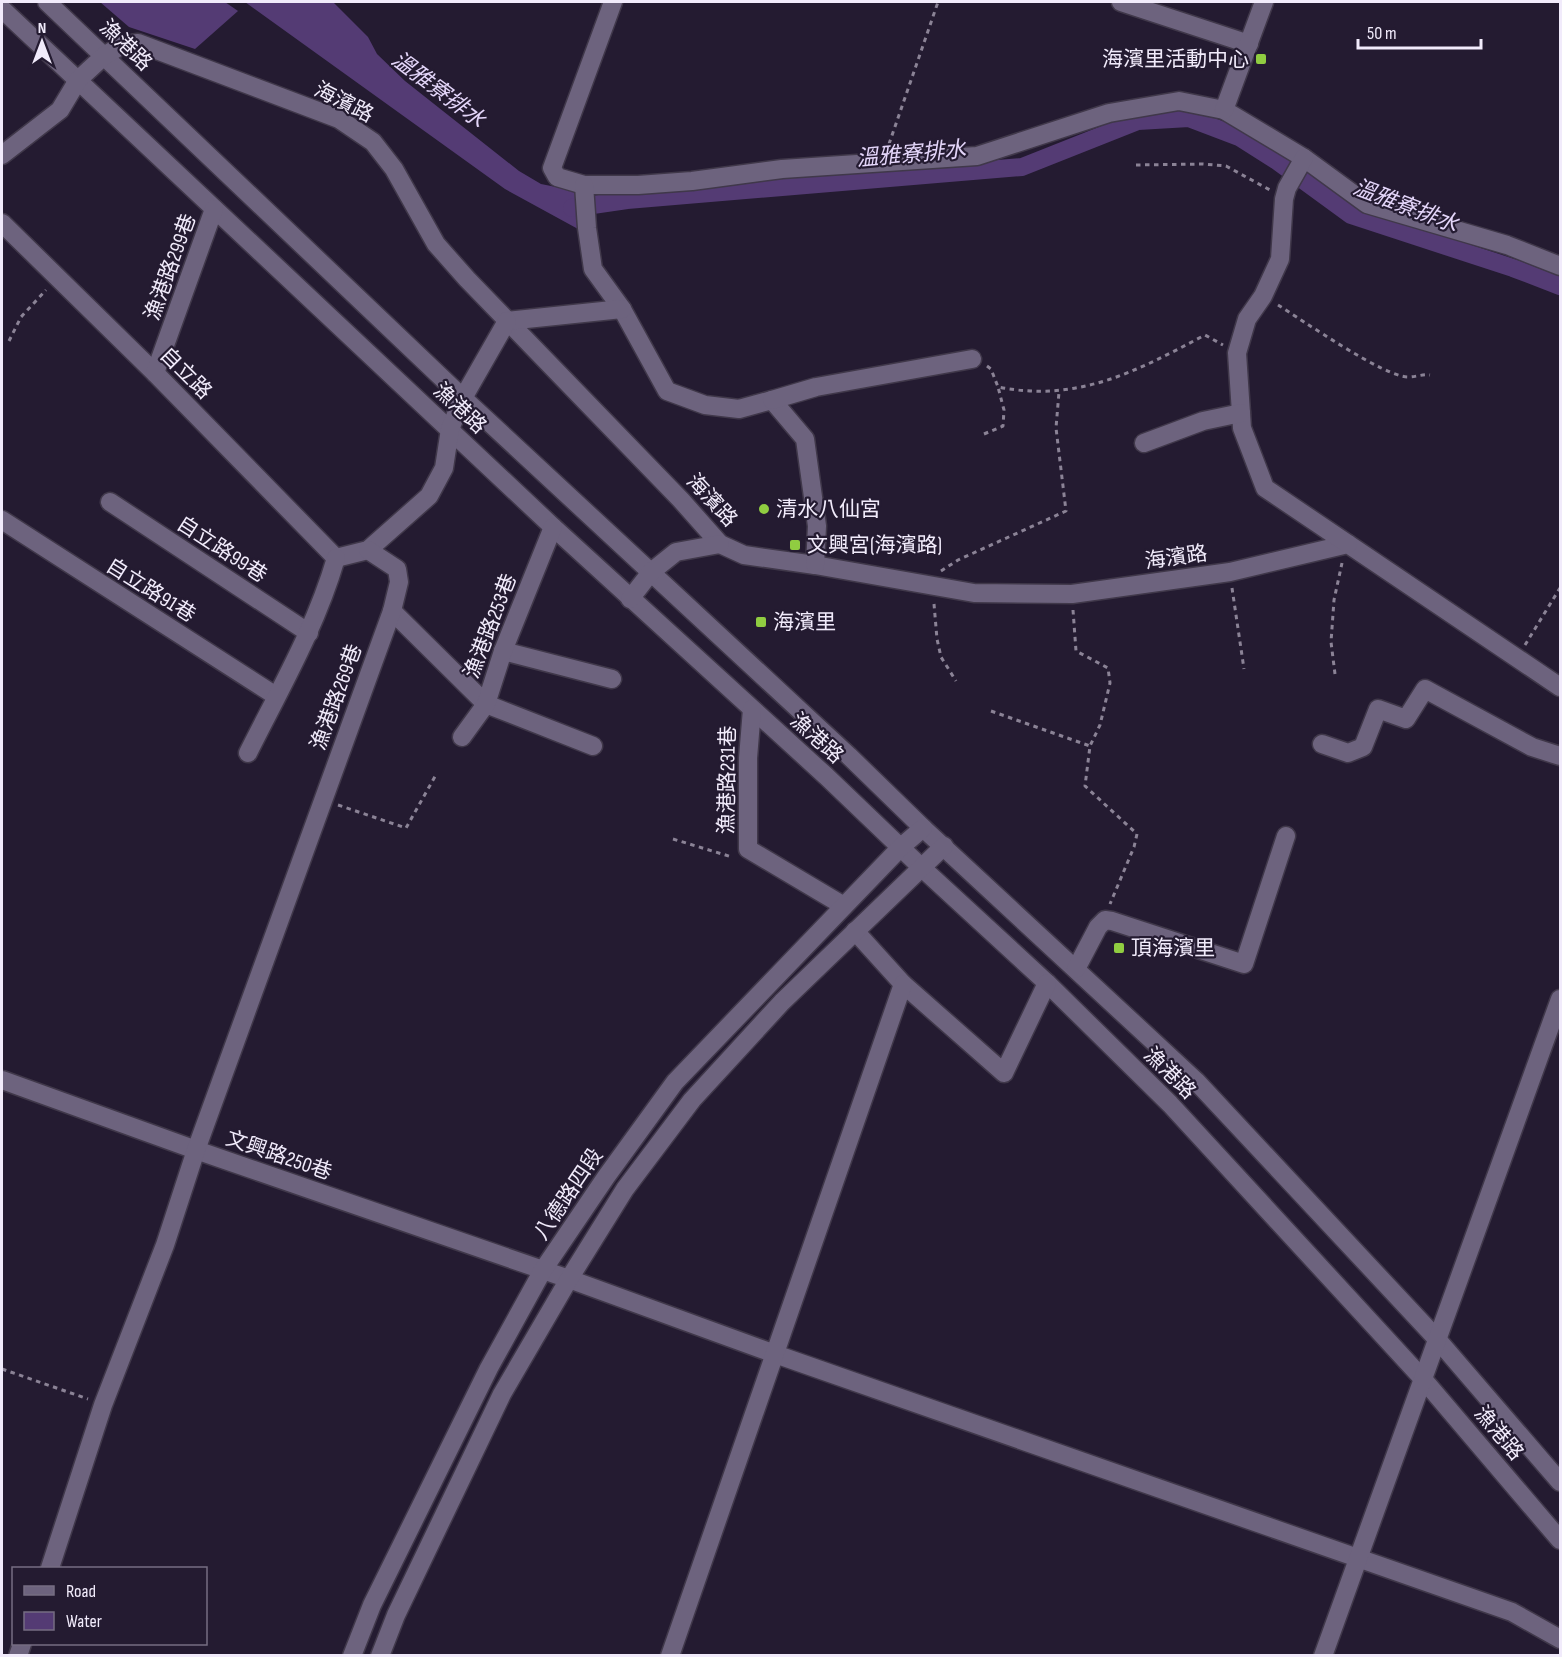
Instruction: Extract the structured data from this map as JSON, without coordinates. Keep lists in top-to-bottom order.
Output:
{
  "streets": {
    "street": [
      "漁港路",
      "海濱路",
      "漁港路299巷",
      "自立路",
      "自立路99巷",
      "自立路91巷",
      "漁港路253巷",
      "漁港路269巷",
      "漁港路231巷",
      "文興路250巷",
      "八德路四段"
    ]
  },
  "crossings": [
    ["漁港路", "海濱路"],
    ["漁港路", "漁港路299巷"],
    ["漁港路", "漁港路253巷"],
    ["漁港路", "漁港路231巷"],
    ["漁港路", "八德路四段"],
    ["漁港路299巷", "自立路"],
    ["漁港路269巷", "文興路250巷"],
    ["漁港路231巷", "八德路四段"],
    ["文興路250巷", "八德路四段"]
  ],
  "water": ["溫雅寮排水"],
  "places": {
    "transit": [
      "海濱里活動中心",
      "文興宮(海濱路)",
      "海濱里",
      "頂海濱里"
    ],
    "other": ["清水八仙宮"]
  },
  "legend": ["Road", "Water"],
  "scale_bar": "50 m",
  "north": "top"
}
